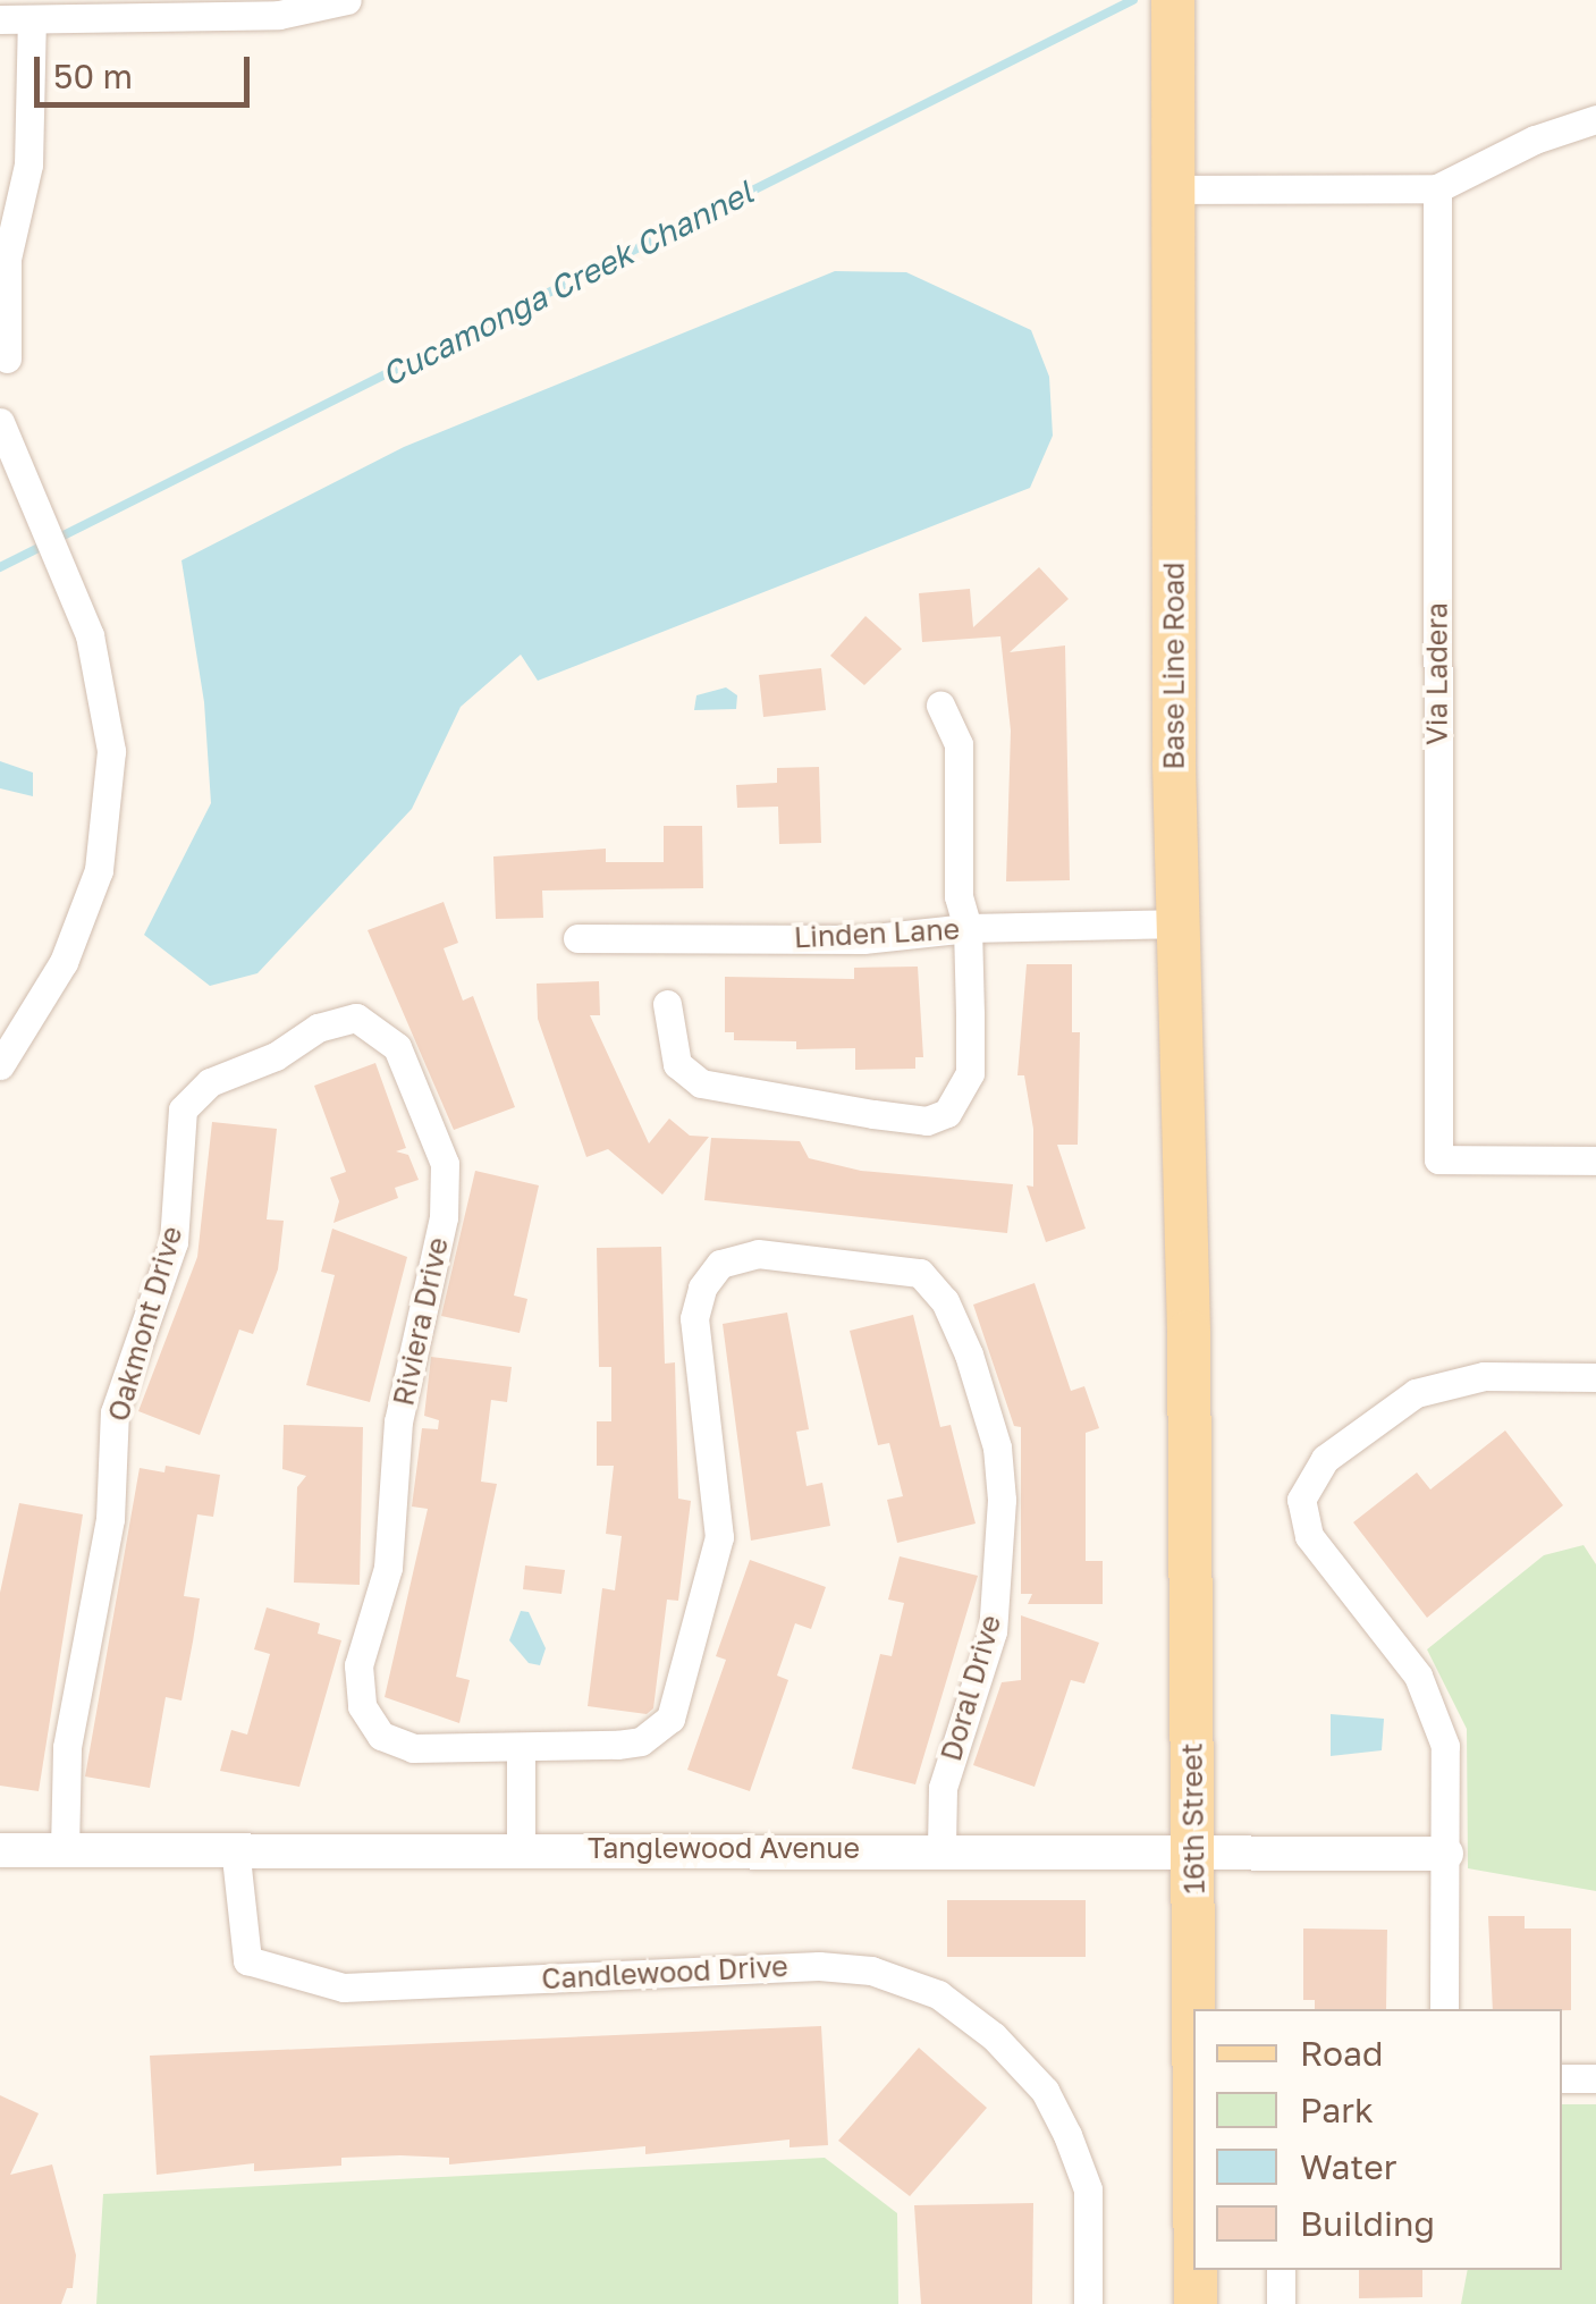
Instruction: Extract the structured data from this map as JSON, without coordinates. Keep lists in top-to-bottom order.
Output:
{
  "streets": {
    "main road": ["Base Line Road", "16th Street"],
    "street": [
      "Via Ladera",
      "Linden Lane",
      "Riviera Drive",
      "Oakmont Drive",
      "Doral Drive",
      "Tanglewood Avenue",
      "Candlewood Drive"
    ]
  },
  "crossings": [
    ["Base Line Road", "Linden Lane"],
    ["Base Line Road", "16th Street"],
    ["Riviera Drive", "Oakmont Drive"],
    ["Riviera Drive", "Doral Drive"],
    ["Oakmont Drive", "Tanglewood Avenue"],
    ["Doral Drive", "Tanglewood Avenue"],
    ["16th Street", "Tanglewood Avenue"],
    ["Tanglewood Avenue", "Candlewood Drive"]
  ],
  "water": ["Cucamonga Creek Channel"],
  "legend": [
    "Road",
    "Park",
    "Water",
    "Building"
  ],
  "scale_bar": "50 m"
}
